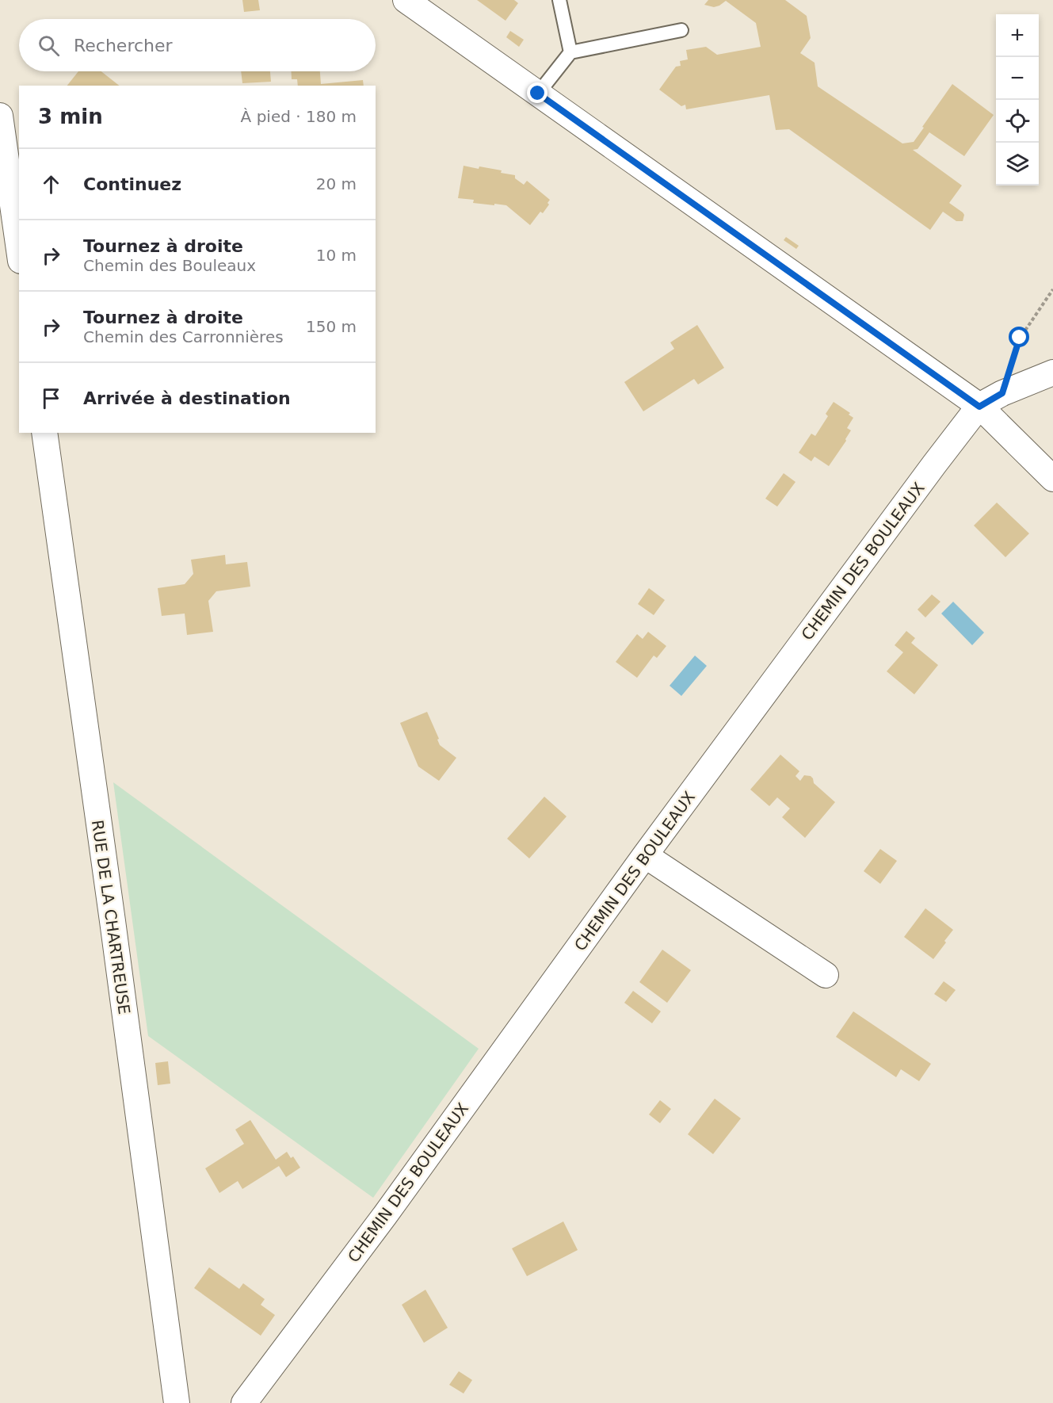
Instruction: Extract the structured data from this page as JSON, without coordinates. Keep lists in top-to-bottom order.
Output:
{
  "streets": {
    "street": ["CHEMIN DES BOULEAUX", "RUE DE LA CHARTREUSE"]
  },
  "page": {
    "map_buttons": ["+", "−"],
    "search": "Rechercher",
    "heading": ["3 min", "À pied · 180 m"],
    "list": [
      ["Continuez", "20 m"],
      ["Tournez à droite", "Chemin des Bouleaux", "10 m"],
      ["Tournez à droite", "Chemin des Carronnières", "150 m"],
      "Arrivée à destination"
    ]
  }
}
